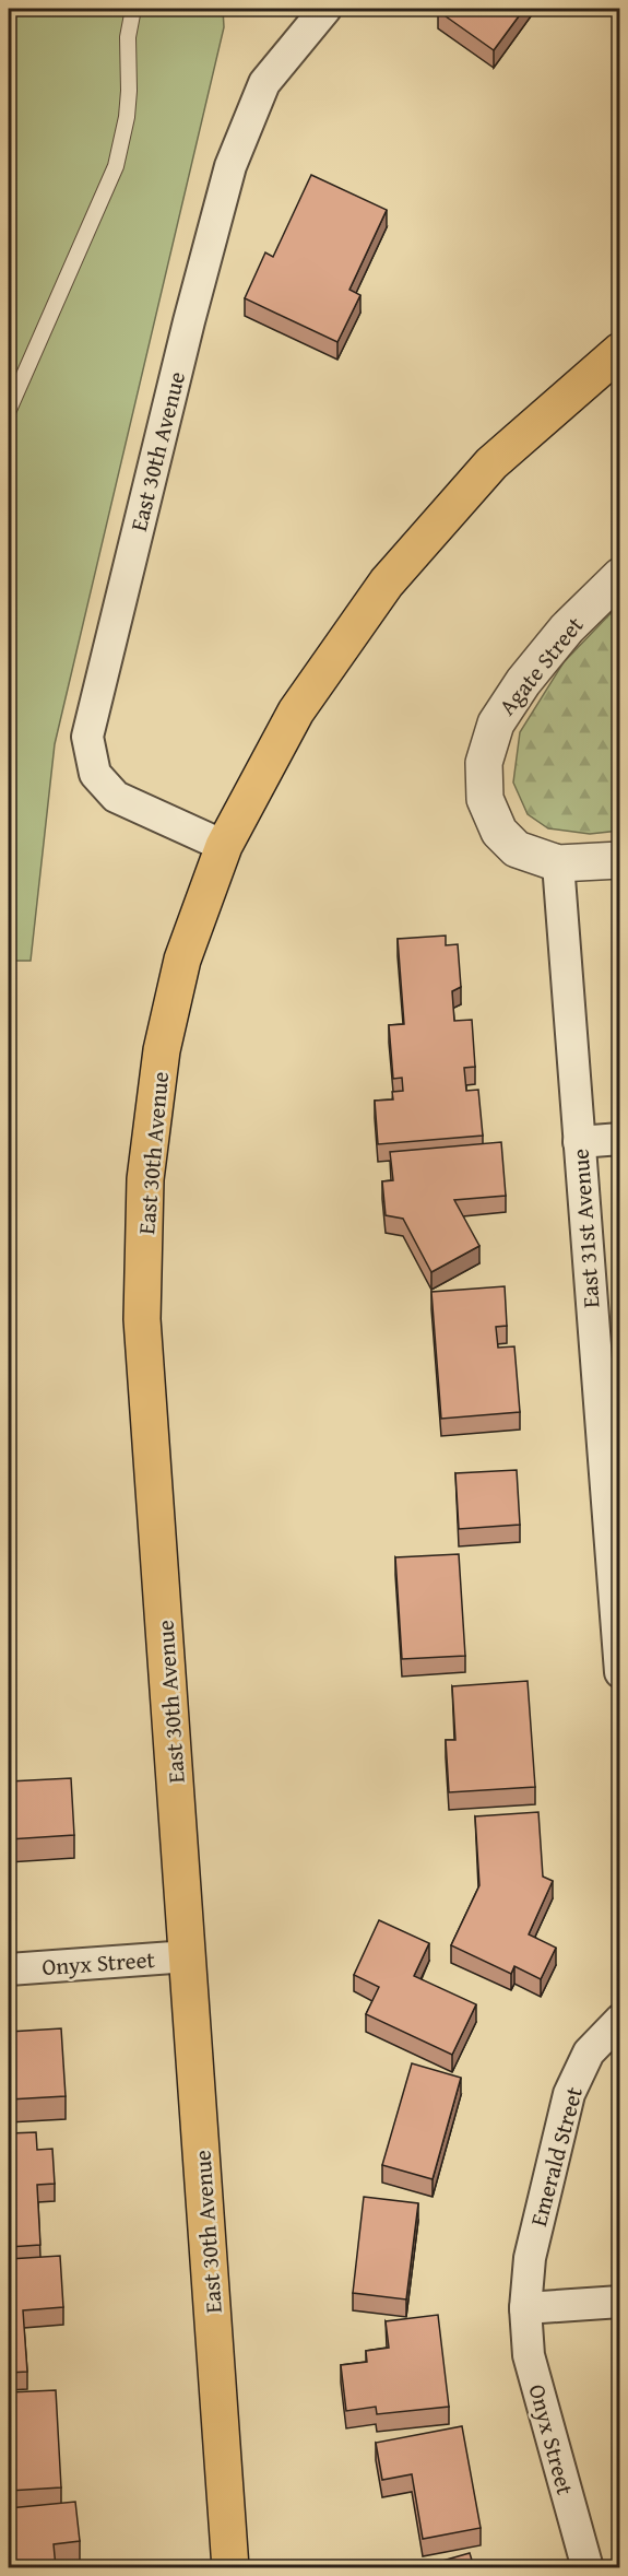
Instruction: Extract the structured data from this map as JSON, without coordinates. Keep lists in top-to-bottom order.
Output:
{
  "streets": {
    "main road": ["East 30th Avenue"],
    "street": [
      "Agate Street",
      "East 31st Avenue",
      "Onyx Street",
      "Emerald Street"
    ]
  },
  "crossings": [
    ["East 30th Avenue", "Onyx Street"],
    ["Agate Street", "East 31st Avenue"],
    ["Onyx Street", "Emerald Street"]
  ]
}
